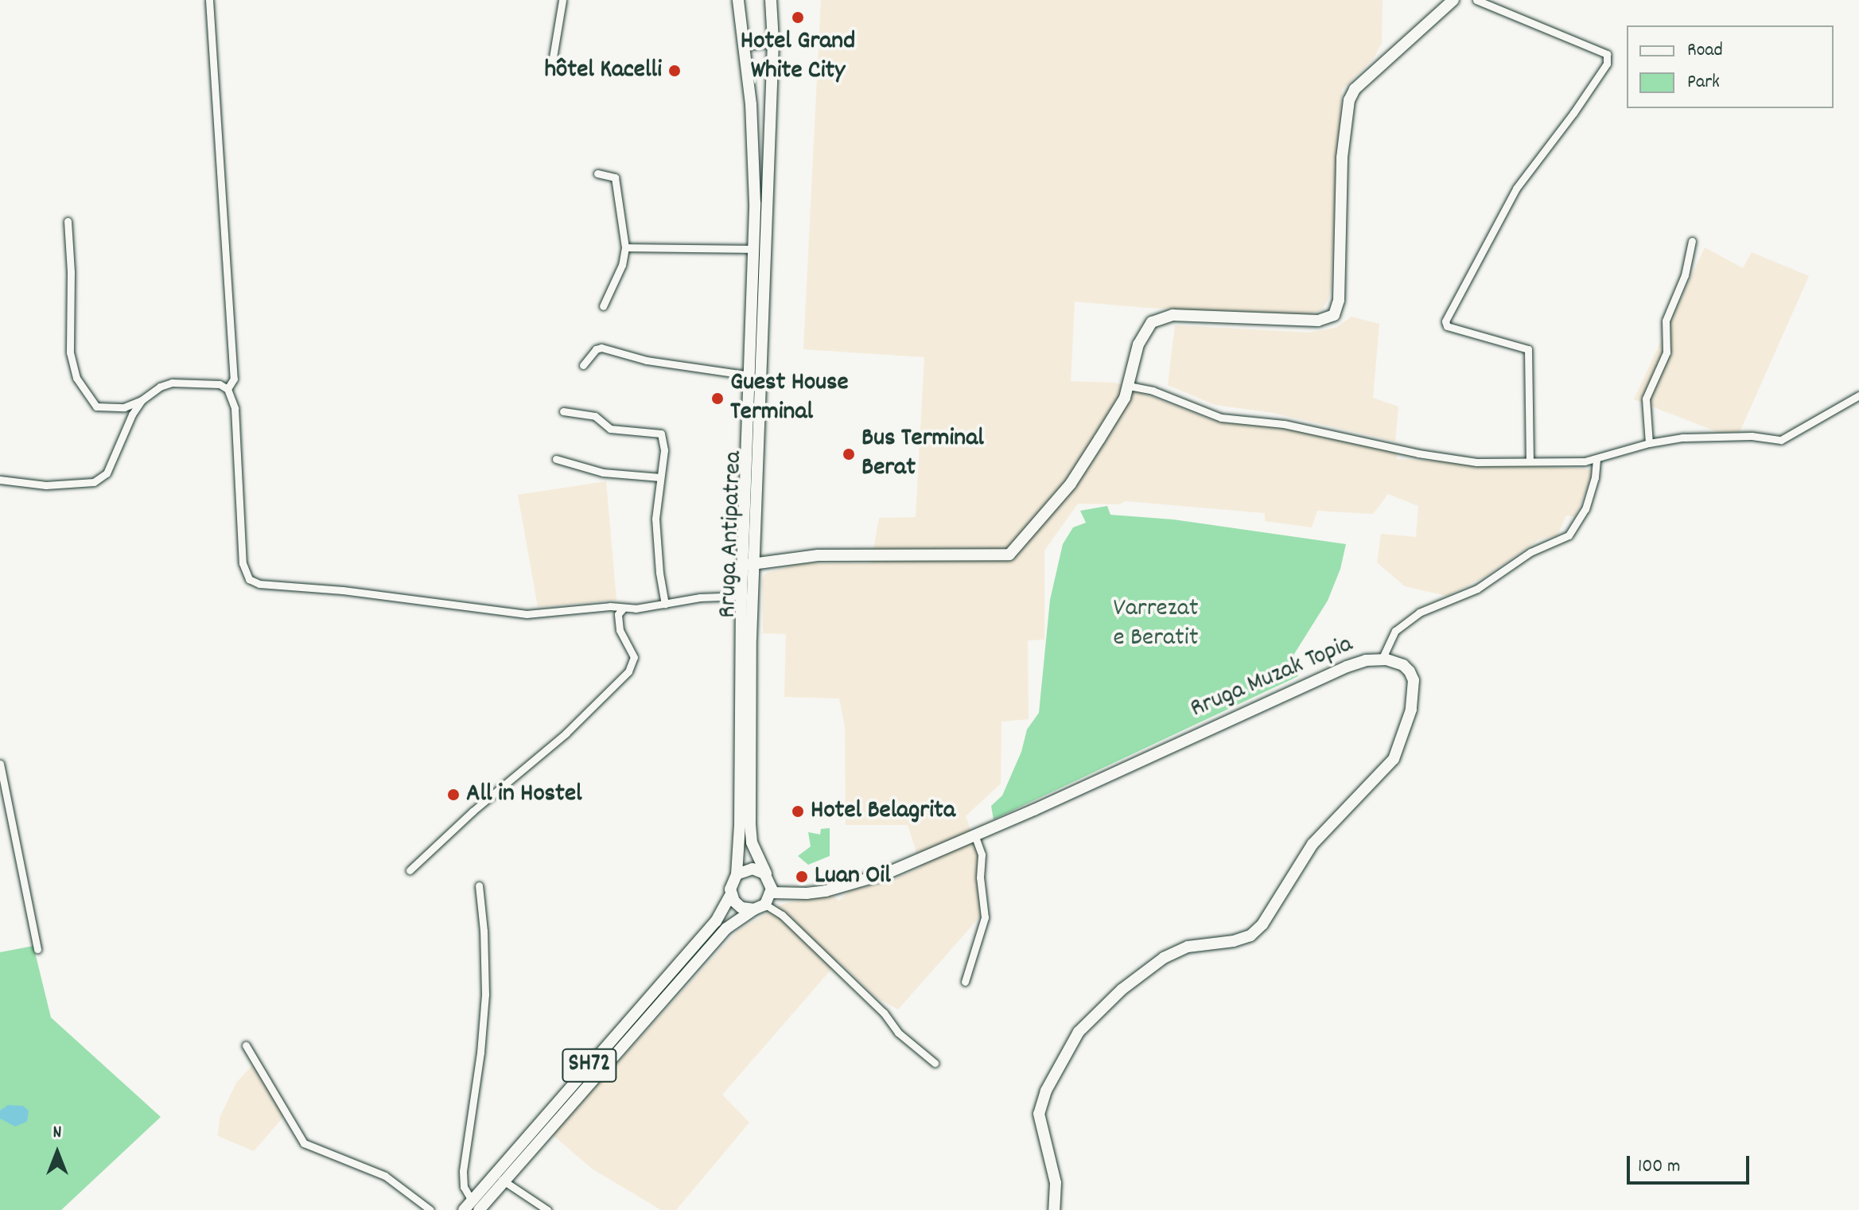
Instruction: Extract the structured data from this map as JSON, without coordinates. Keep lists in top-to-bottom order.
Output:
{
  "streets": {
    "main road": ["Rruga Antipatrea", "Rruga Muzak Topia", "SH72"]
  },
  "crossings": [
    ["Rruga Antipatrea", "Rruga Muzak Topia"]
  ],
  "parks": ["Varrezat e Beratit"],
  "places": [
    "Hotel Grand White City",
    "hôtel Kacelli",
    "Guest House Terminal",
    "Bus Terminal Berat",
    "All in Hostel",
    "Hotel Belagrita",
    "Luan Oil"
  ],
  "legend": ["Road", "Park"],
  "scale_bar": "100 m",
  "north": "top"
}
